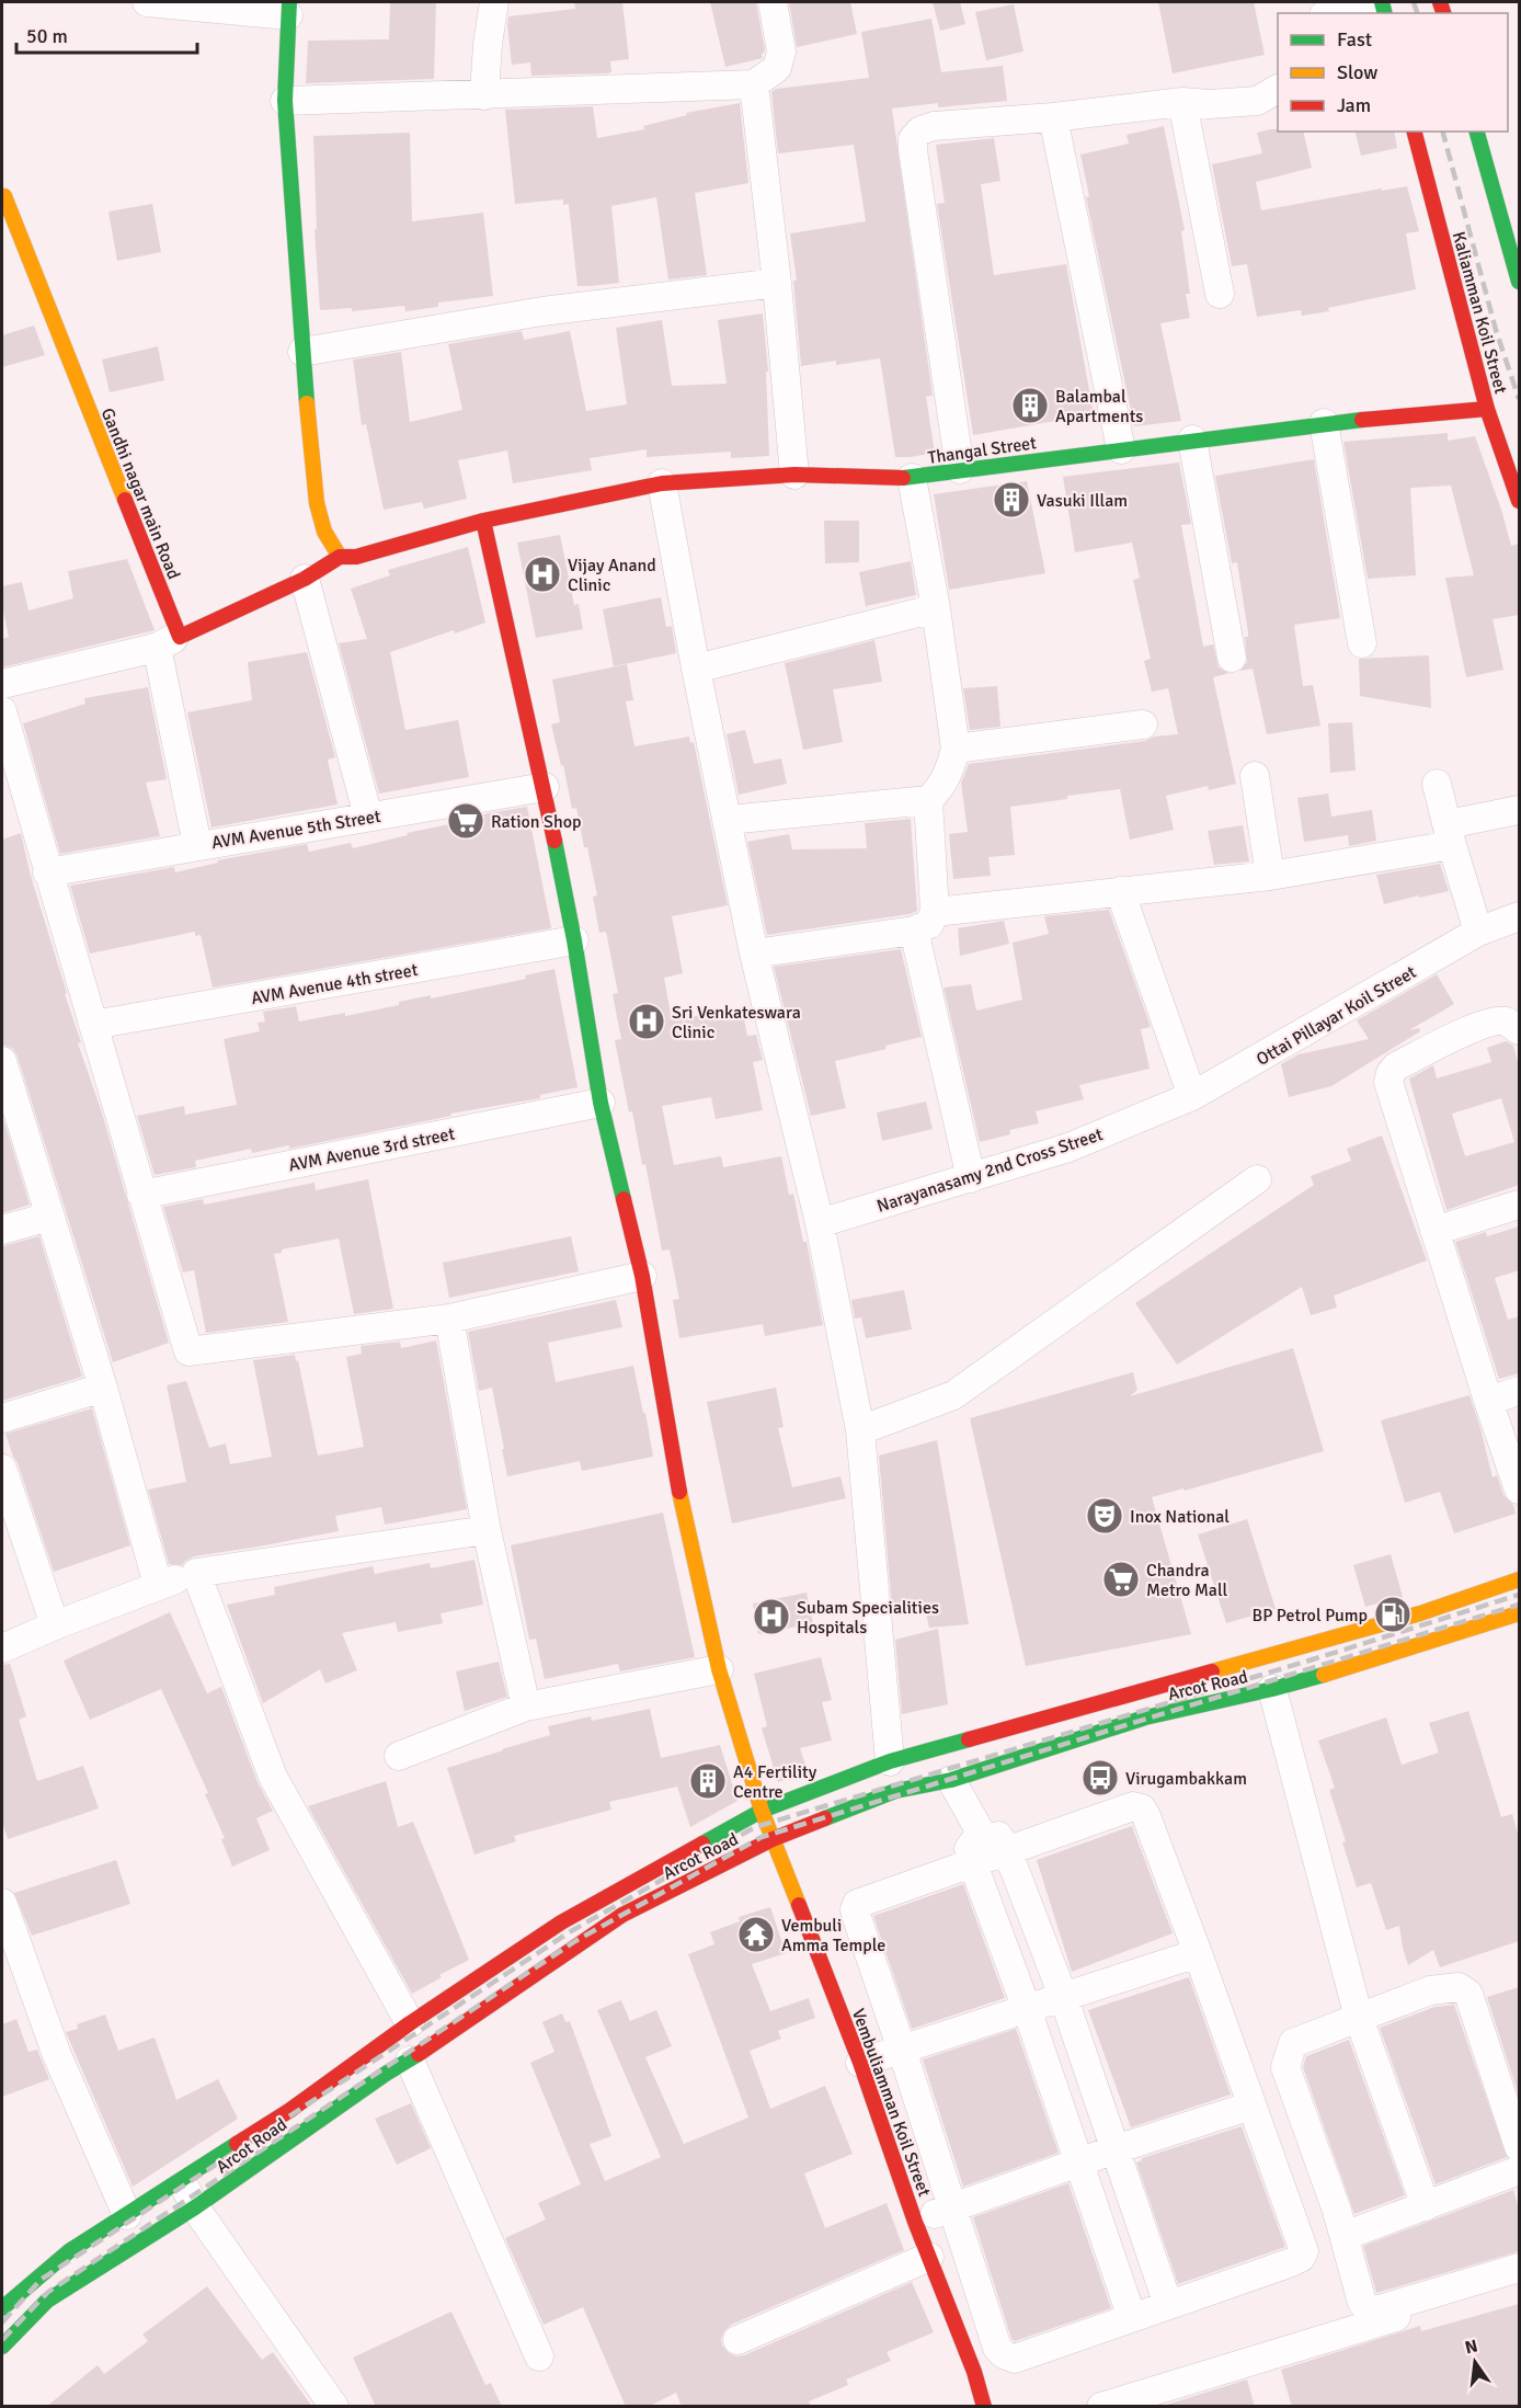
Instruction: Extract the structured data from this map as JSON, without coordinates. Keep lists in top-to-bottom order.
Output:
{
  "streets": {
    "street": [
      "Kaliamman Koil Street",
      "Thangal Street",
      "Gandhi nagar main Road",
      "AVM Avenue 5th Street",
      "AVM Avenue 4th street",
      "Ottai Pillayar Koil Street",
      "AVM Avenue 3rd street",
      "Narayanasamy 2nd Cross Street",
      "Arcot Road",
      "Vembuliamman Koil Street"
    ]
  },
  "crossings": [
    ["Kaliamman Koil Street", "Thangal Street"],
    ["Thangal Street", "Vembuliamman Koil Street"],
    ["AVM Avenue 5th Street", "Vembuliamman Koil Street"],
    ["AVM Avenue 4th street", "Vembuliamman Koil Street"],
    ["Ottai Pillayar Koil Street", "Narayanasamy 2nd Cross Street"],
    ["AVM Avenue 3rd street", "Vembuliamman Koil Street"],
    ["Arcot Road", "Vembuliamman Koil Street"]
  ],
  "places": {
    "building": ["Balambal Apartments", "Vasuki Illam", "A4 Fertility Centre"],
    "hospital": ["Vijay Anand Clinic", "Sri Venkateswara Clinic", "Subam Specialities Hospitals"],
    "supermarket": ["Ration Shop", "Chandra Metro Mall"],
    "theatre": ["Inox National"],
    "fuel station": ["BP Petrol Pump"],
    "bus stop": ["Virugambakkam"],
    "temple": ["Vembuli Amma Temple"]
  },
  "legend": ["Fast", "Slow", "Jam"],
  "scale_bar": "50 m",
  "north": "top"
}
